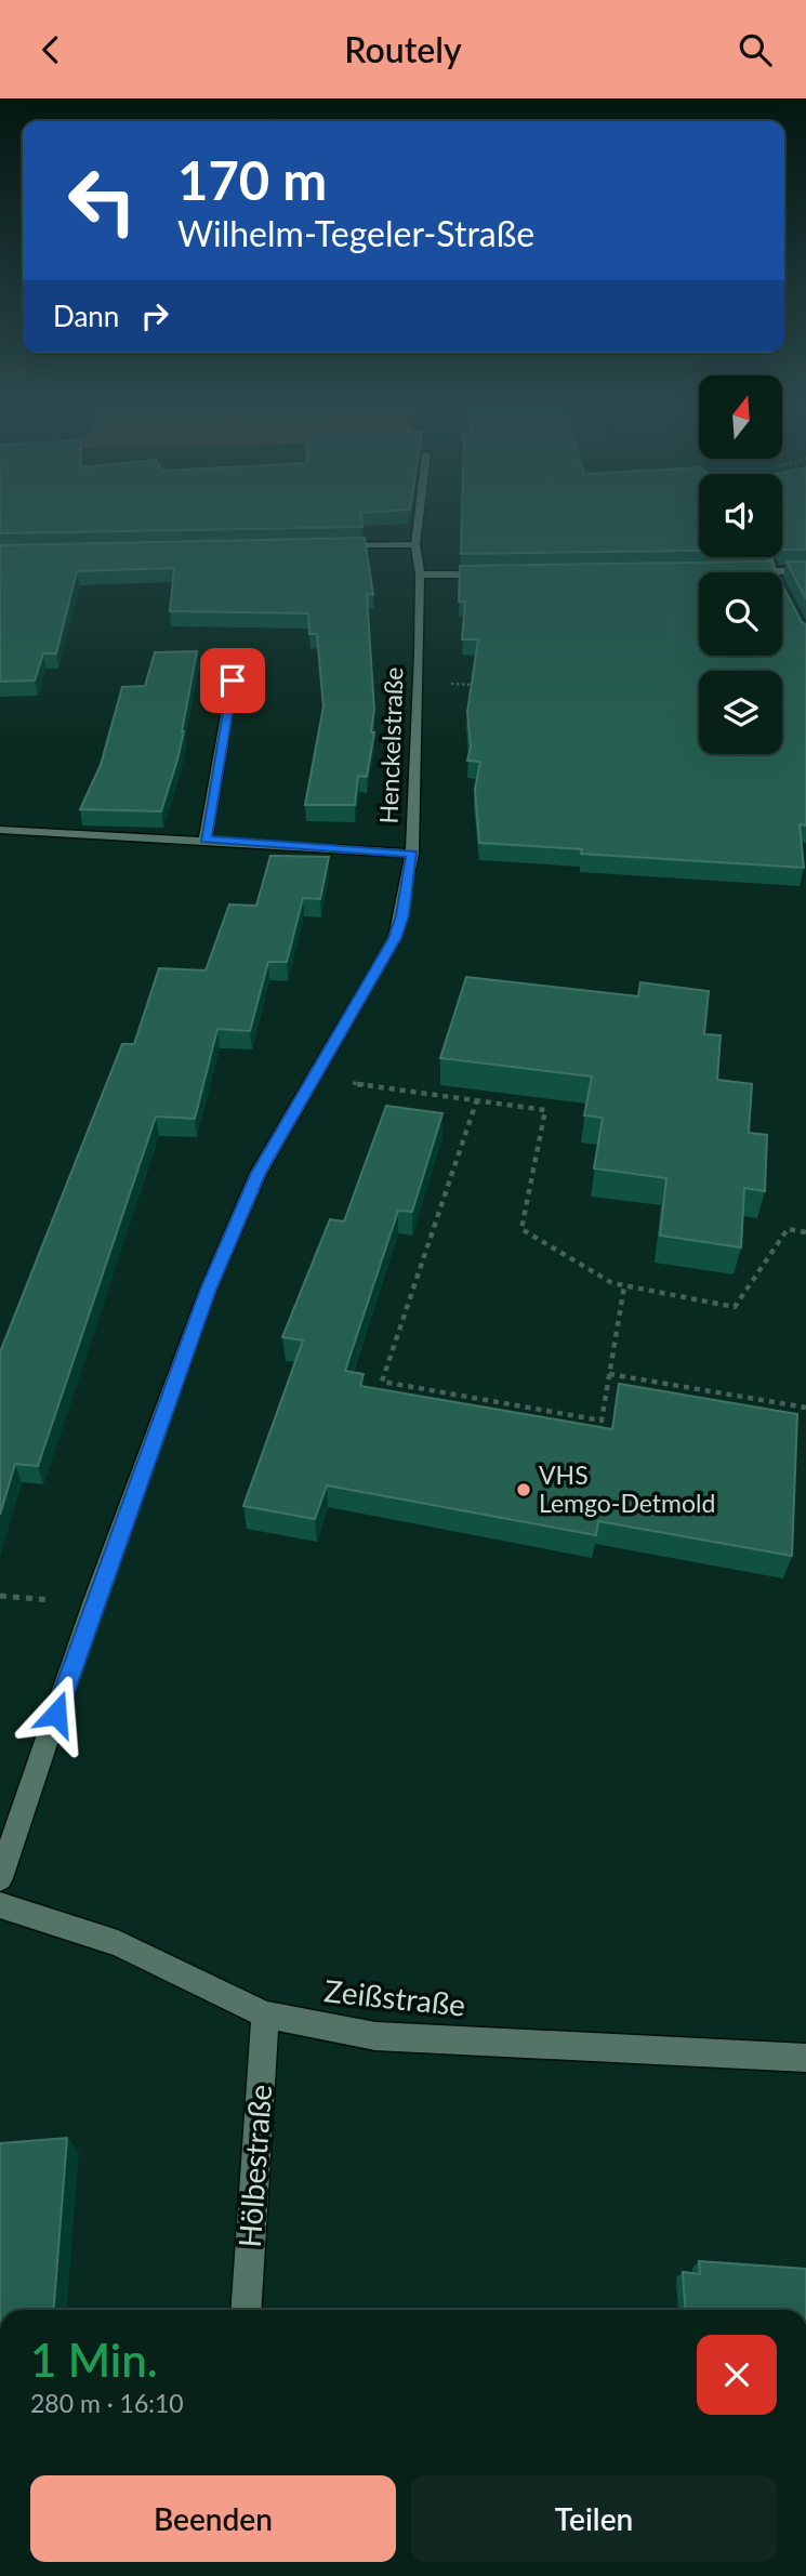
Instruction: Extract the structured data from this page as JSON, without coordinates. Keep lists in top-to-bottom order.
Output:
{
  "streets": {
    "street": ["Henckelstraße", "Zeißstraße", "Hölbestraße"]
  },
  "crossings": [
    ["Zeißstraße", "Hölbestraße"]
  ],
  "places": ["VHS Lemgo-Detmold"],
  "north": "top",
  "page": {
    "header": "Routely",
    "turn": ["170 m", "Wilhelm-Tegeler-Straße"],
    "then": "Dann",
    "heading": ["1 Min.", "280 m · 16:10"],
    "buttons": ["Beenden", "Teilen"]
  }
}
